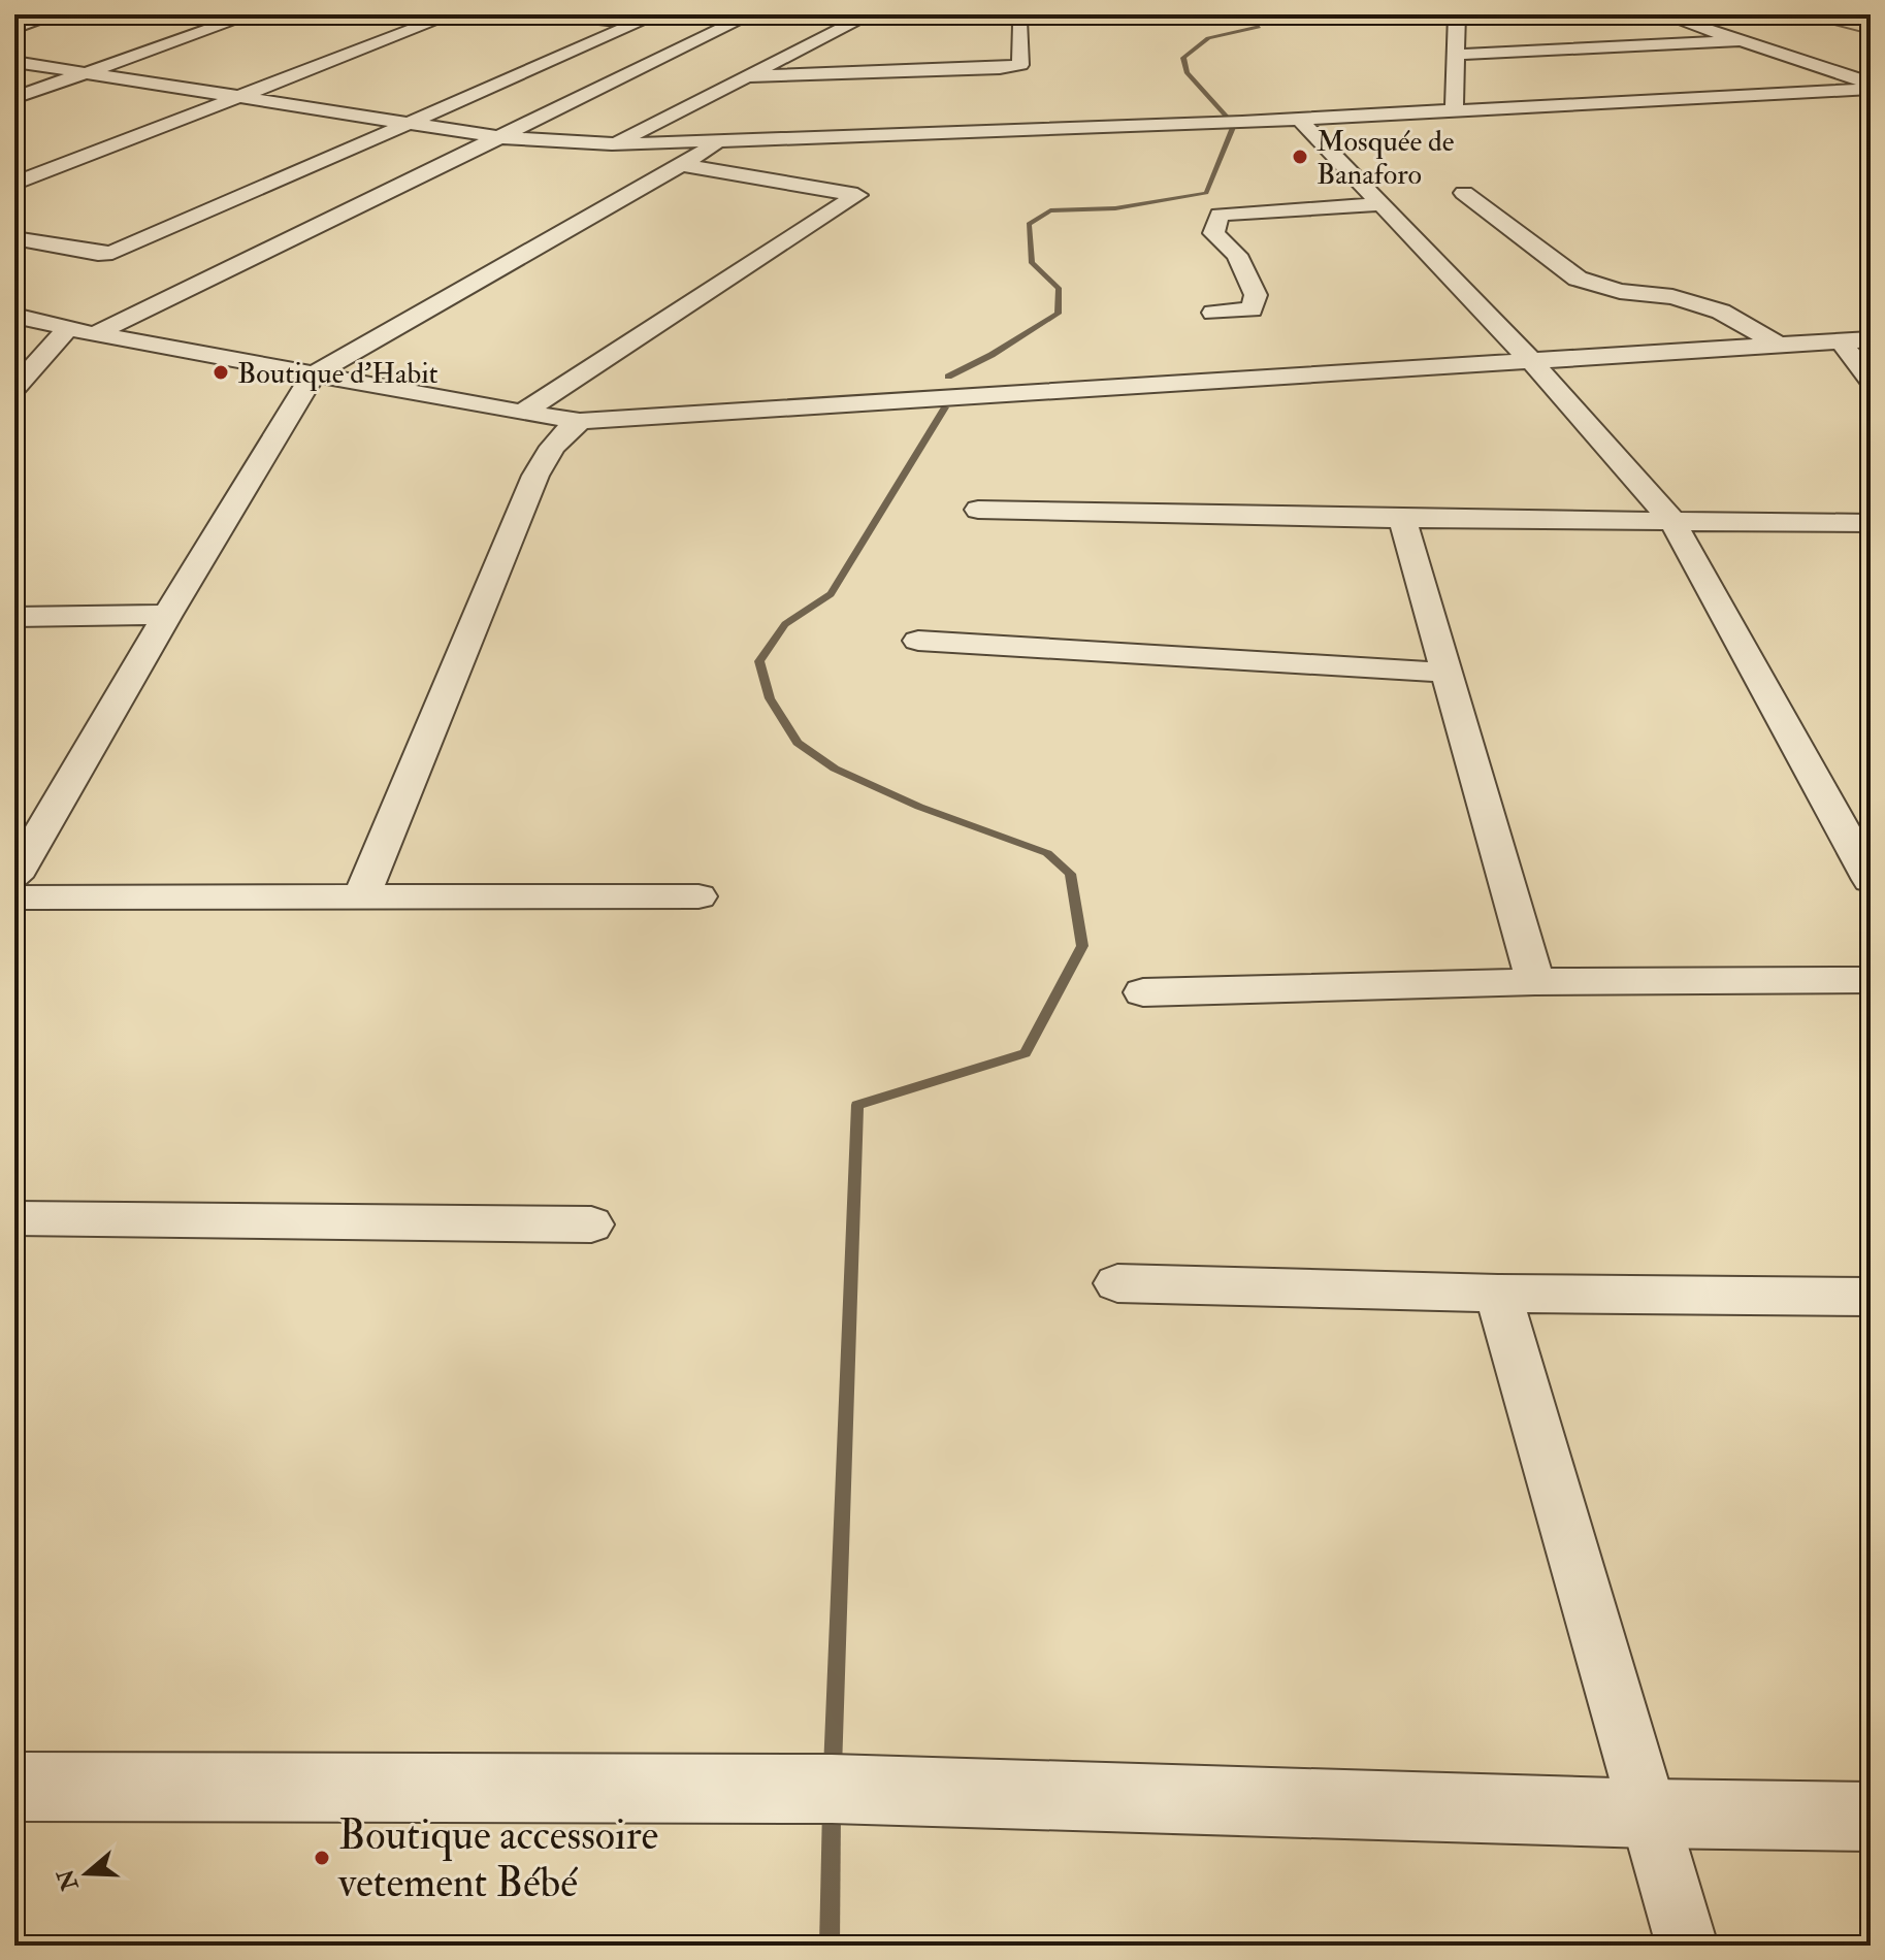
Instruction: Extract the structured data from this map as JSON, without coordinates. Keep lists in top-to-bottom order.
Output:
{
  "places": ["Mosquée de Banaforo", "Boutique d'Habit", "Boutique accessoire vetement Bébé"],
  "north": "left"
}
